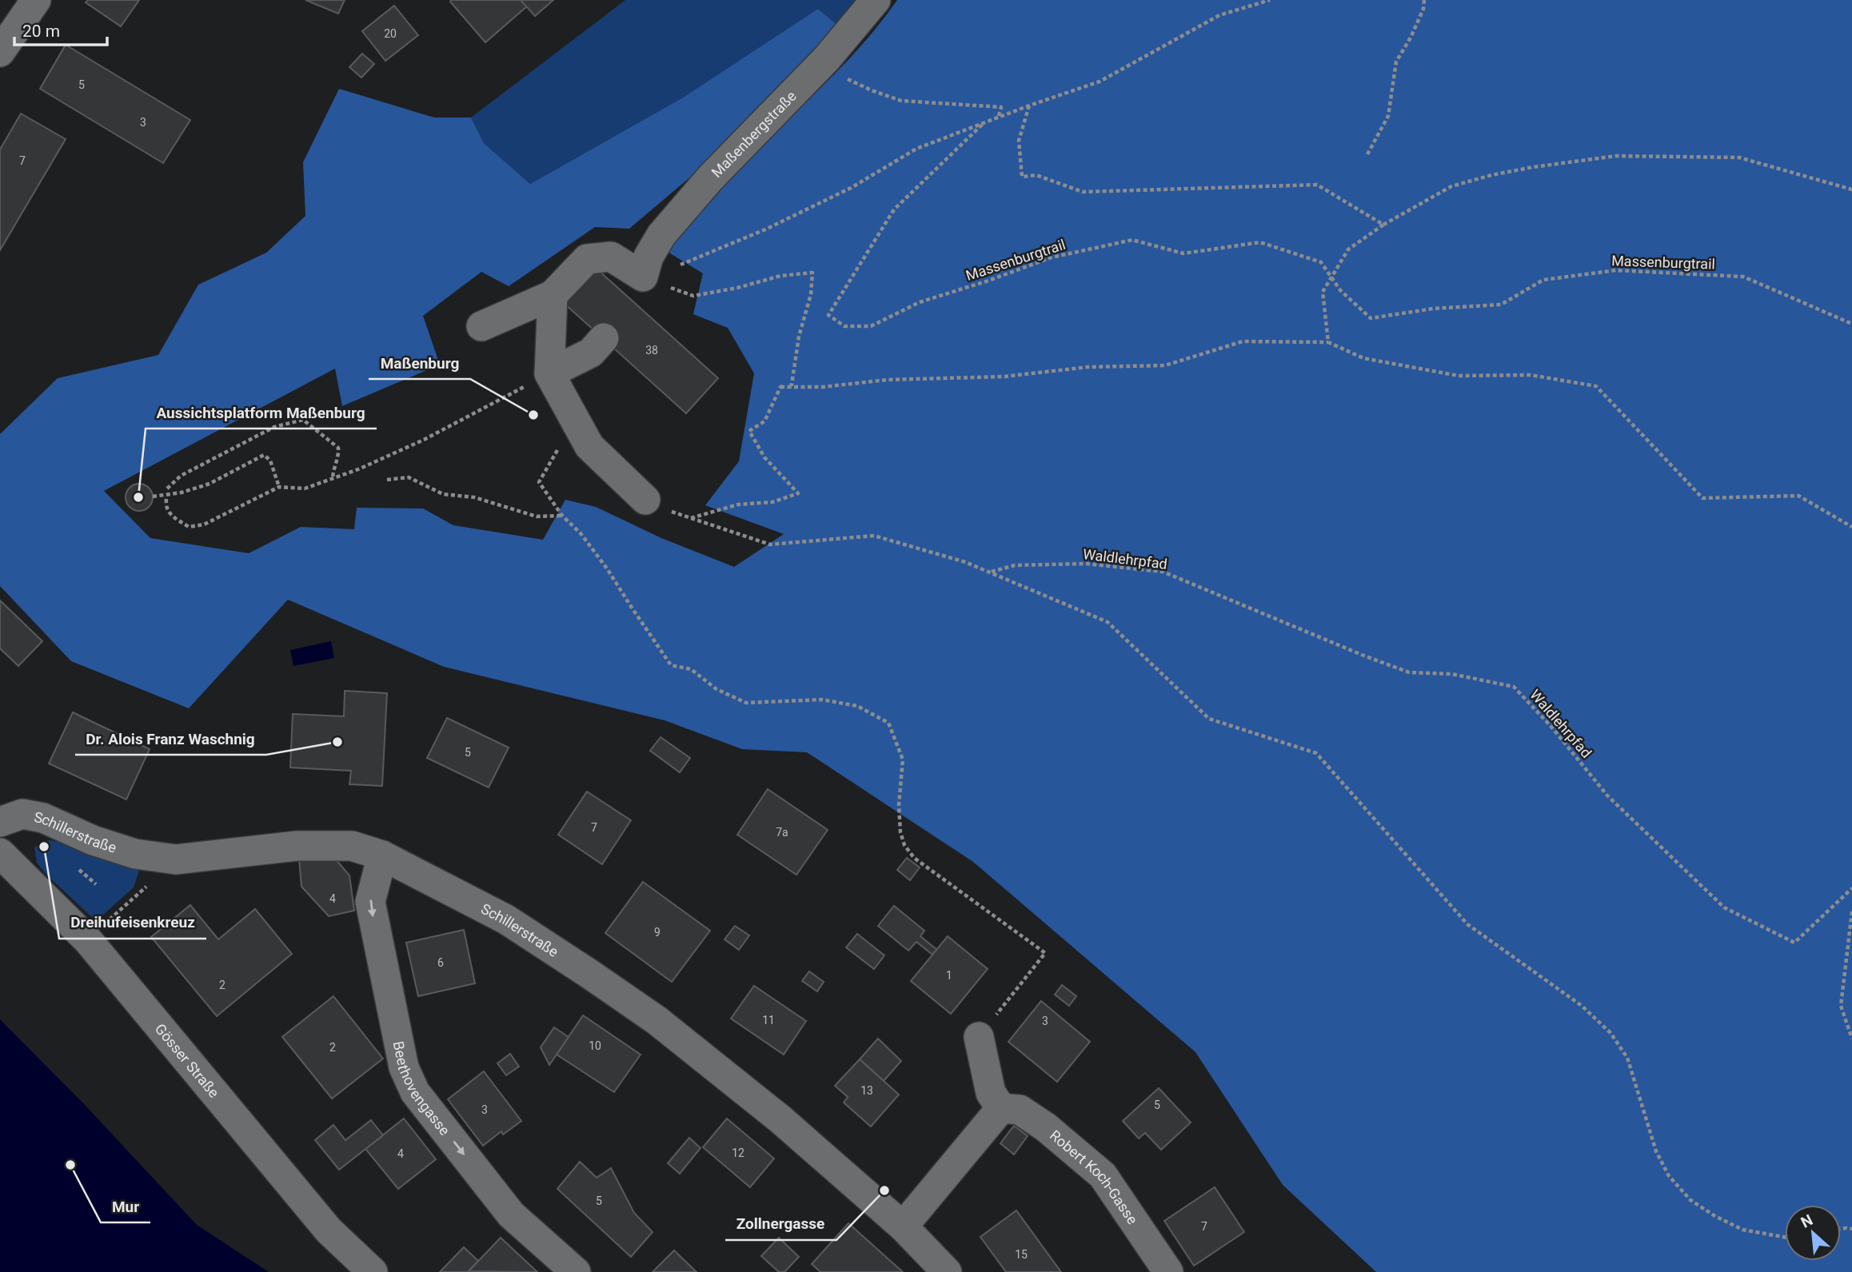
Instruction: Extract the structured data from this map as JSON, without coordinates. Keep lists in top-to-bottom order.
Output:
{
  "streets": {
    "street": [
      "Maßenbergstraße",
      "Schillerstraße",
      "Gösser Straße",
      "Beethovengasse",
      "Robert Koch-Gasse"
    ],
    "path": ["Massenburgtrail", "Waldlehrpfad"]
  },
  "crossings": [
    ["Schillerstraße", "Beethovengasse"]
  ],
  "one_way": ["Beethovengasse"],
  "places": [
    "Maßenburg",
    "Aussichtsplatform Maßenburg",
    "Dr. Alois Franz Waschnig",
    "Dreihufeisenkreuz",
    "Mur",
    "Zollnergasse"
  ],
  "house_numbers": [
    "20",
    "5",
    "3",
    "7",
    "38",
    "5",
    "7",
    "7a",
    "4",
    "9",
    "6",
    "1",
    "2",
    "11",
    "3",
    "10",
    "2",
    "13",
    "5",
    "3",
    "12",
    "4",
    "5",
    "7",
    "15"
  ],
  "scale_bar": "20 m",
  "north": "top left"
}
